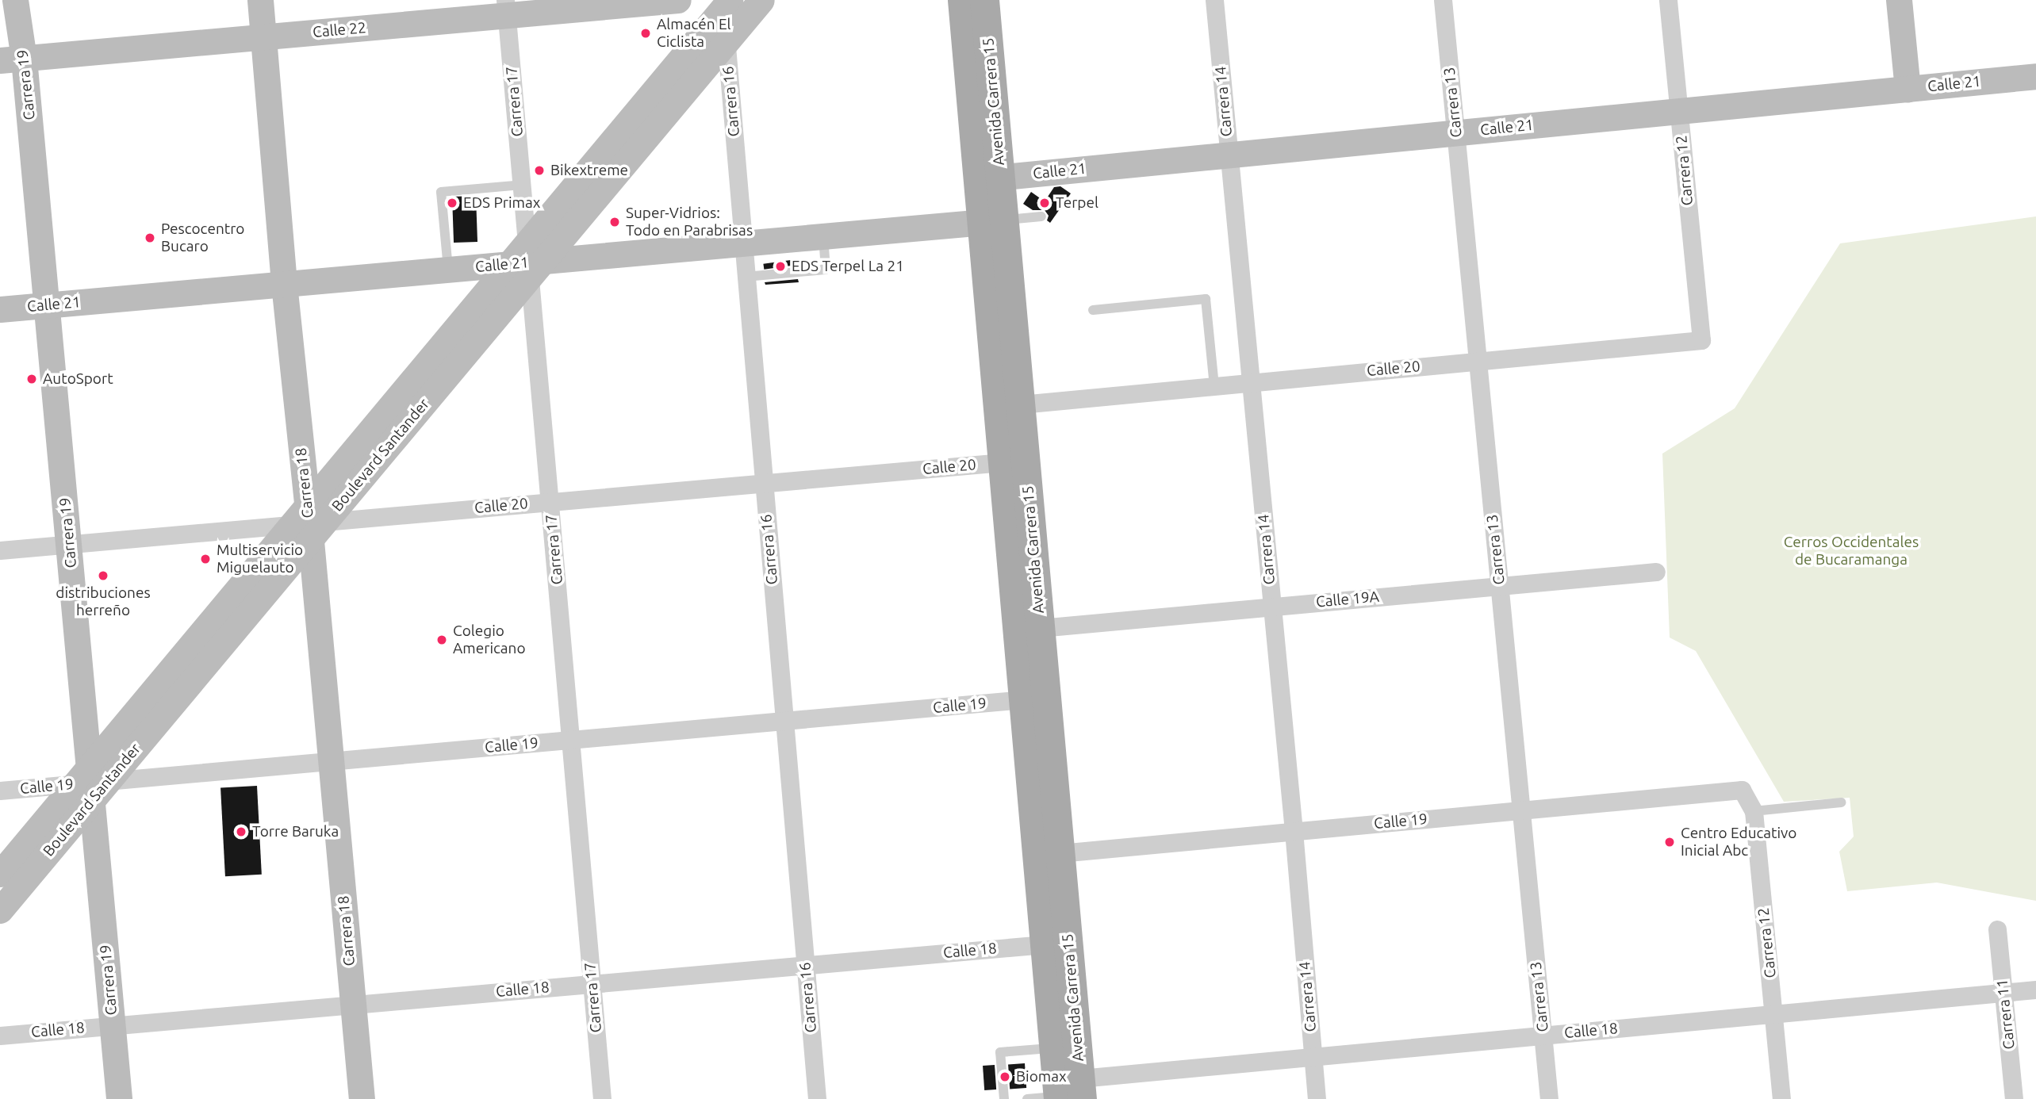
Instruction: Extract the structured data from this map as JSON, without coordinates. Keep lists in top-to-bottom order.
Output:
{
  "streets": {
    "main road": ["Avenida Carrera 15"],
    "street": [
      "Calle 22",
      "Calle 21",
      "Carrera 19",
      "Carrera 17",
      "Carrera 16",
      "Carrera 14",
      "Carrera 13",
      "Carrera 12",
      "Calle 20",
      "Boulevard Santander",
      "Carrera 18",
      "Calle 19A",
      "Calle 19",
      "Calle 18",
      "Carrera 11"
    ]
  },
  "crossings": [
    ["Calle 22", "Carrera 19"],
    ["Calle 22", "Carrera 17"],
    ["Calle 22", "Carrera 18"],
    ["Calle 21", "Carrera 19"],
    ["Calle 21", "Carrera 17"],
    ["Calle 21", "Carrera 16"],
    ["Calle 21", "Avenida Carrera 15"],
    ["Calle 21", "Carrera 14"],
    ["Calle 21", "Carrera 13"],
    ["Calle 21", "Carrera 12"],
    ["Calle 21", "Boulevard Santander"],
    ["Calle 21", "Carrera 18"],
    ["Carrera 19", "Calle 20"],
    ["Carrera 19", "Boulevard Santander"],
    ["Carrera 19", "Calle 19"],
    ["Carrera 19", "Calle 18"],
    ["Carrera 17", "Calle 20"],
    ["Carrera 17", "Boulevard Santander"],
    ["Carrera 17", "Calle 19"],
    ["Carrera 17", "Calle 18"],
    ["Carrera 16", "Calle 20"],
    ["Carrera 16", "Boulevard Santander"],
    ["Carrera 16", "Calle 19"],
    ["Carrera 16", "Calle 18"],
    ["Avenida Carrera 15", "Calle 20"],
    ["Avenida Carrera 15", "Calle 19A"],
    ["Avenida Carrera 15", "Calle 19"],
    ["Avenida Carrera 15", "Calle 18"],
    ["Carrera 14", "Calle 20"],
    ["Carrera 14", "Calle 19A"],
    ["Carrera 14", "Calle 19"],
    ["Carrera 14", "Calle 18"],
    ["Carrera 13", "Calle 20"],
    ["Carrera 13", "Calle 19A"],
    ["Carrera 13", "Calle 19"],
    ["Carrera 13", "Calle 18"],
    ["Carrera 12", "Calle 20"],
    ["Carrera 12", "Calle 19"],
    ["Carrera 12", "Calle 18"],
    ["Calle 20", "Boulevard Santander"],
    ["Calle 20", "Carrera 18"],
    ["Boulevard Santander", "Carrera 18"],
    ["Boulevard Santander", "Calle 19"],
    ["Carrera 18", "Calle 19"],
    ["Carrera 18", "Calle 18"],
    ["Calle 18", "Carrera 11"]
  ],
  "parks": ["Cerros Occidentales de Bucaramanga"],
  "places": [
    "Almacén El Ciclista",
    "Bikextreme",
    "EDS Primax",
    "Terpel",
    "Super-Vidrios: Todo en Parabrisas",
    "Pescocentro Bucaro",
    "EDS Terpel La 21",
    "AutoSport",
    "Multiservicio Miguelauto",
    "distribuciones herreño",
    "Colegio Americano",
    "Torre Baruka",
    "Centro Educativo Inicial Abc",
    "Biomax"
  ]
}
